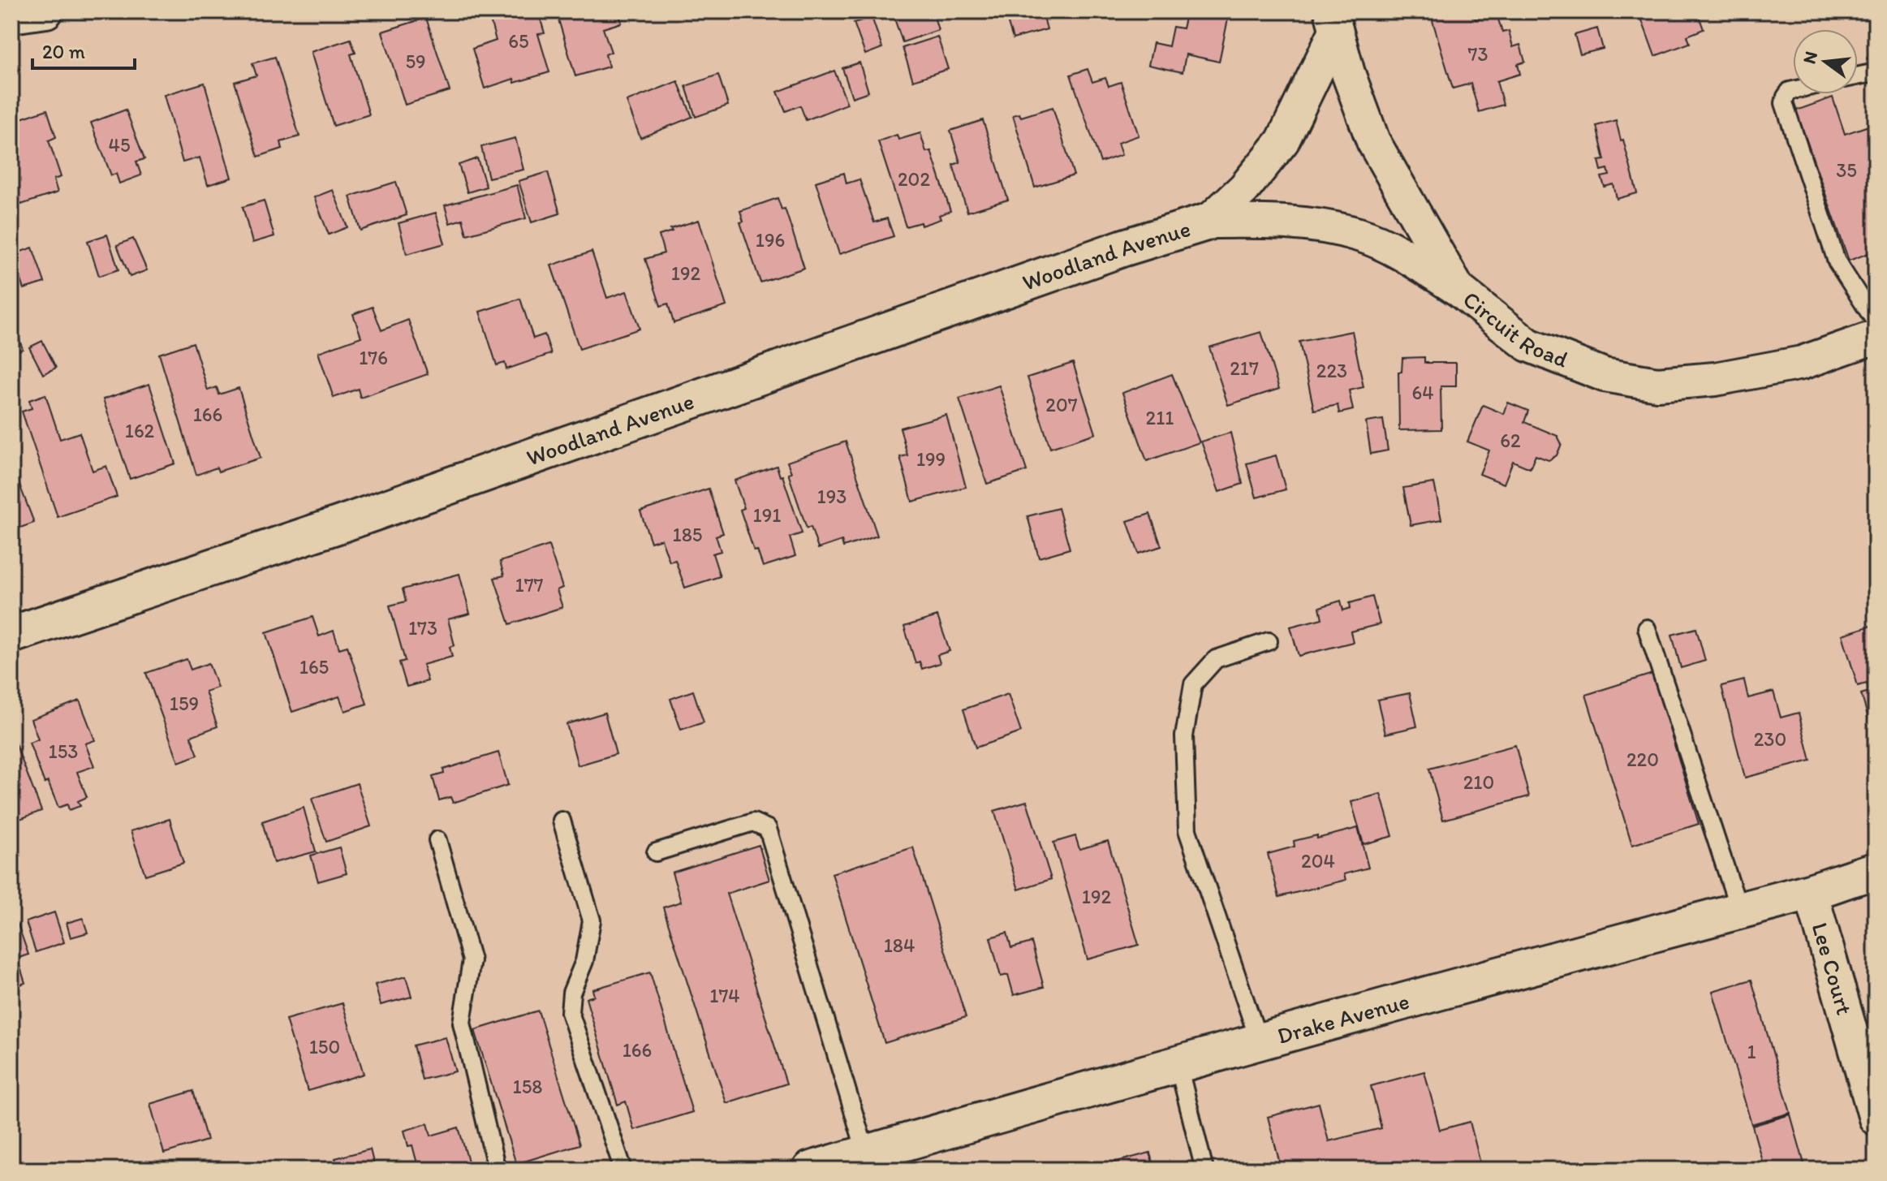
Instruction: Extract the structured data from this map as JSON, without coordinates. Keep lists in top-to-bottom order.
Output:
{
  "streets": {
    "street": [
      "Woodland Avenue",
      "Circuit Road",
      "Lee Court",
      "Drake Avenue"
    ]
  },
  "crossings": [
    ["Woodland Avenue", "Circuit Road"],
    ["Lee Court", "Drake Avenue"]
  ],
  "house_numbers": [
    "65",
    "73",
    "59",
    "45",
    "35",
    "202",
    "196",
    "192",
    "176",
    "217",
    "223",
    "64",
    "207",
    "166",
    "211",
    "162",
    "62",
    "199",
    "193",
    "191",
    "185",
    "177",
    "173",
    "165",
    "159",
    "230",
    "153",
    "220",
    "210",
    "204",
    "192",
    "184",
    "174",
    "150",
    "166",
    "1",
    "158"
  ],
  "scale_bar": "20 m",
  "north": "left"
}
